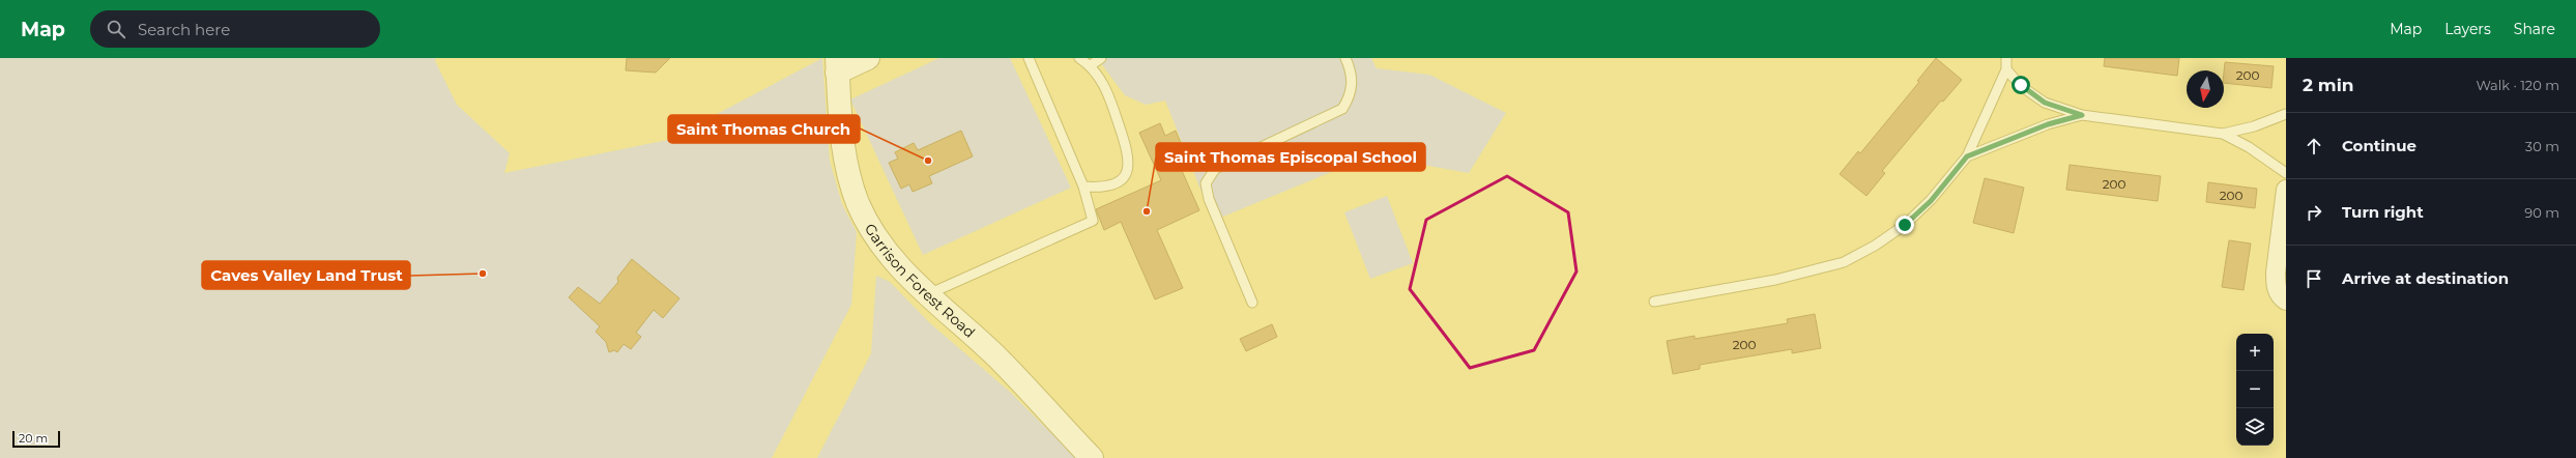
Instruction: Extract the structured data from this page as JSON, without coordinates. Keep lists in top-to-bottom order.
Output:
{
  "streets": {
    "main road": ["Garrison Forest Road"]
  },
  "places": ["Saint Thomas Church", "Saint Thomas Episcopal School", "Caves Valley Land Trust"],
  "house_numbers": [
    "200",
    "200",
    "200",
    "200"
  ],
  "scale_bar": "20 m",
  "north": "bottom",
  "page": {
    "header": "Map",
    "search": "Search here",
    "nav": ["Map", "Layers", "Share"],
    "heading": ["2 min", "Walk · 120 m"],
    "list": [
      ["Continue", "30 m"],
      ["Turn right", "90 m"],
      "Arrive at destination"
    ],
    "map_buttons": ["+", "−"],
    "scale": "20 m"
  }
}
